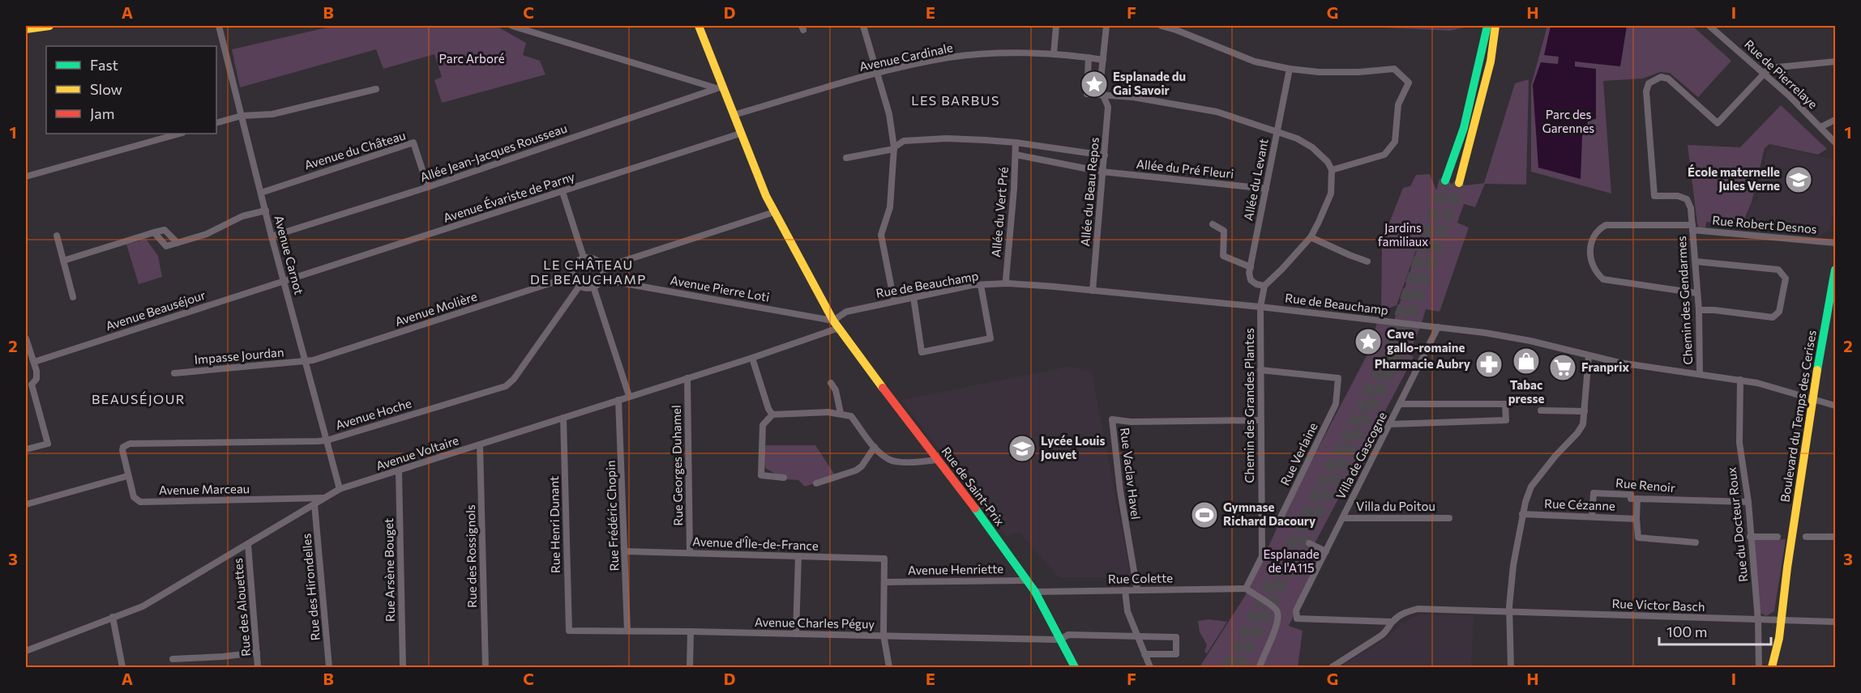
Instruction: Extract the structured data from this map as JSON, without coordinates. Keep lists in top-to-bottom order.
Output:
{
  "streets": {
    "main road": ["Boulevard du Temps des Cerises", "Rue de Saint-Prix"],
    "street": [
      "Avenue Cardinale",
      "Rue de Pierrelaye",
      "Avenue du Château",
      "Allée Jean-Jacques Rousseau",
      "Allée du Pré Fleuri",
      "Allée du Levant",
      "Allée du Beau Repos",
      "Avenue Évariste de Parny",
      "Allée du Vert Pré",
      "Rue Robert Desnos",
      "Avenue Carnot",
      "Rue de Beauchamp",
      "Avenue Pierre Loti",
      "Chemin des Gendarmes",
      "Avenue Molière",
      "Avenue Beauséjour",
      "Impasse Jourdan",
      "Chemin des Grandes Plantes",
      "Avenue Hoche",
      "Avenue Voltaire",
      "Rue Verlaine",
      "Villa de Gascogne",
      "Rue Georges Duhamel",
      "Rue Vaclav Havel",
      "Rue Renoir",
      "Avenue Marceau",
      "Rue Cézanne",
      "Villa du Poitou",
      "Rue Frédéric Chopin",
      "Rue Henri Dunant",
      "Rue du Docteur Roux",
      "Avenue d'Île-de-France",
      "Rue des Rossignols",
      "Rue Arsène Bouget",
      "Avenue Henriette",
      "Rue Colette",
      "Rue des Hirondelles",
      "Rue Victor Basch",
      "Rue des Alouettes",
      "Avenue Charles Péguy"
    ]
  },
  "crossings": [
    ["Avenue Cardinale", "Allée du Beau Repos"],
    ["Avenue Cardinale", "Rue de Saint-Prix"],
    ["Rue de Pierrelaye", "Chemin des Gendarmes"],
    ["Avenue du Château", "Allée Jean-Jacques Rousseau"],
    ["Avenue du Château", "Avenue Carnot"],
    ["Allée Jean-Jacques Rousseau", "Avenue Carnot"],
    ["Allée Jean-Jacques Rousseau", "Rue de Saint-Prix"],
    ["Allée du Pré Fleuri", "Allée du Levant"],
    ["Allée du Pré Fleuri", "Allée du Beau Repos"],
    ["Allée du Pré Fleuri", "Allée du Vert Pré"],
    ["Allée du Beau Repos", "Rue de Beauchamp"],
    ["Avenue Évariste de Parny", "Avenue Carnot"],
    ["Avenue Évariste de Parny", "Avenue Beauséjour"],
    ["Avenue Évariste de Parny", "Rue de Saint-Prix"],
    ["Allée du Vert Pré", "Rue de Beauchamp"],
    ["Rue Robert Desnos", "Chemin des Gendarmes"],
    ["Avenue Carnot", "Avenue Molière"],
    ["Avenue Carnot", "Avenue Beauséjour"],
    ["Avenue Carnot", "Impasse Jourdan"],
    ["Avenue Carnot", "Avenue Hoche"],
    ["Avenue Carnot", "Avenue Voltaire"],
    ["Rue de Beauchamp", "Avenue Pierre Loti"],
    ["Rue de Beauchamp", "Chemin des Gendarmes"],
    ["Rue de Beauchamp", "Chemin des Grandes Plantes"],
    ["Rue de Beauchamp", "Boulevard du Temps des Cerises"],
    ["Rue de Beauchamp", "Avenue Voltaire"],
    ["Rue de Beauchamp", "Villa de Gascogne"],
    ["Rue de Beauchamp", "Rue de Saint-Prix"],
    ["Rue de Beauchamp", "Rue du Docteur Roux"],
    ["Avenue Pierre Loti", "Avenue Molière"],
    ["Avenue Pierre Loti", "Avenue Hoche"],
    ["Avenue Pierre Loti", "Avenue Voltaire"],
    ["Avenue Pierre Loti", "Rue de Saint-Prix"],
    ["Avenue Molière", "Impasse Jourdan"],
    ["Avenue Molière", "Avenue Hoche"],
    ["Chemin des Grandes Plantes", "Rue Verlaine"],
    ["Chemin des Grandes Plantes", "Rue Vaclav Havel"],
    ["Chemin des Grandes Plantes", "Rue Colette"],
    ["Avenue Hoche", "Avenue Marceau"],
    ["Boulevard du Temps des Cerises", "Rue Victor Basch"],
    ["Avenue Voltaire", "Rue Georges Duhamel"],
    ["Avenue Voltaire", "Rue de Saint-Prix"],
    ["Avenue Voltaire", "Avenue Marceau"],
    ["Avenue Voltaire", "Rue Frédéric Chopin"],
    ["Avenue Voltaire", "Rue Henri Dunant"],
    ["Avenue Voltaire", "Rue des Rossignols"],
    ["Avenue Voltaire", "Rue Arsène Bouget"],
    ["Avenue Voltaire", "Rue des Hirondelles"],
    ["Avenue Voltaire", "Rue des Alouettes"],
    ["Villa de Gascogne", "Villa du Poitou"],
    ["Villa de Gascogne", "Rue Victor Basch"],
    ["Rue Georges Duhamel", "Avenue d'Île-de-France"],
    ["Rue Vaclav Havel", "Rue Colette"],
    ["Rue Renoir", "Rue Cézanne"],
    ["Rue Renoir", "Rue du Docteur Roux"],
    ["Rue de Saint-Prix", "Avenue Henriette"],
    ["Rue de Saint-Prix", "Rue Colette"],
    ["Rue de Saint-Prix", "Avenue Charles Péguy"],
    ["Rue Frédéric Chopin", "Avenue d'Île-de-France"],
    ["Rue Frédéric Chopin", "Avenue Charles Péguy"],
    ["Rue Henri Dunant", "Avenue Charles Péguy"],
    ["Rue du Docteur Roux", "Rue Victor Basch"],
    ["Avenue d'Île-de-France", "Avenue Henriette"]
  ],
  "districts": ["LES BARBUS", "LE CHÂTEAU DE BEAUCHAMP", "BEAUSÉJOUR"],
  "parks": [
    "Parc Arboré",
    "Parc des Garennes",
    "Jardins familiaux",
    "Esplanade de l'A115"
  ],
  "places": {
    "place": ["Esplanade du Gai Savoir", "Cave gallo-romaine"],
    "school or university": ["École maternelle Jules Verne", "Lycée Louis Jouvet"],
    "shop": ["Tabac presse"],
    "pharmacy": ["Pharmacie Aubry"],
    "supermarket": ["Franprix"],
    "sports": ["Gymnase Richard Dacoury"]
  },
  "legend": ["Fast", "Slow", "Jam"],
  "scale_bar": "100 m",
  "grid": {
    "columns": [
      "A",
      "B",
      "C",
      "D",
      "E",
      "F",
      "G",
      "H",
      "I"
    ],
    "rows": ["1", "2", "3"]
  }
}
